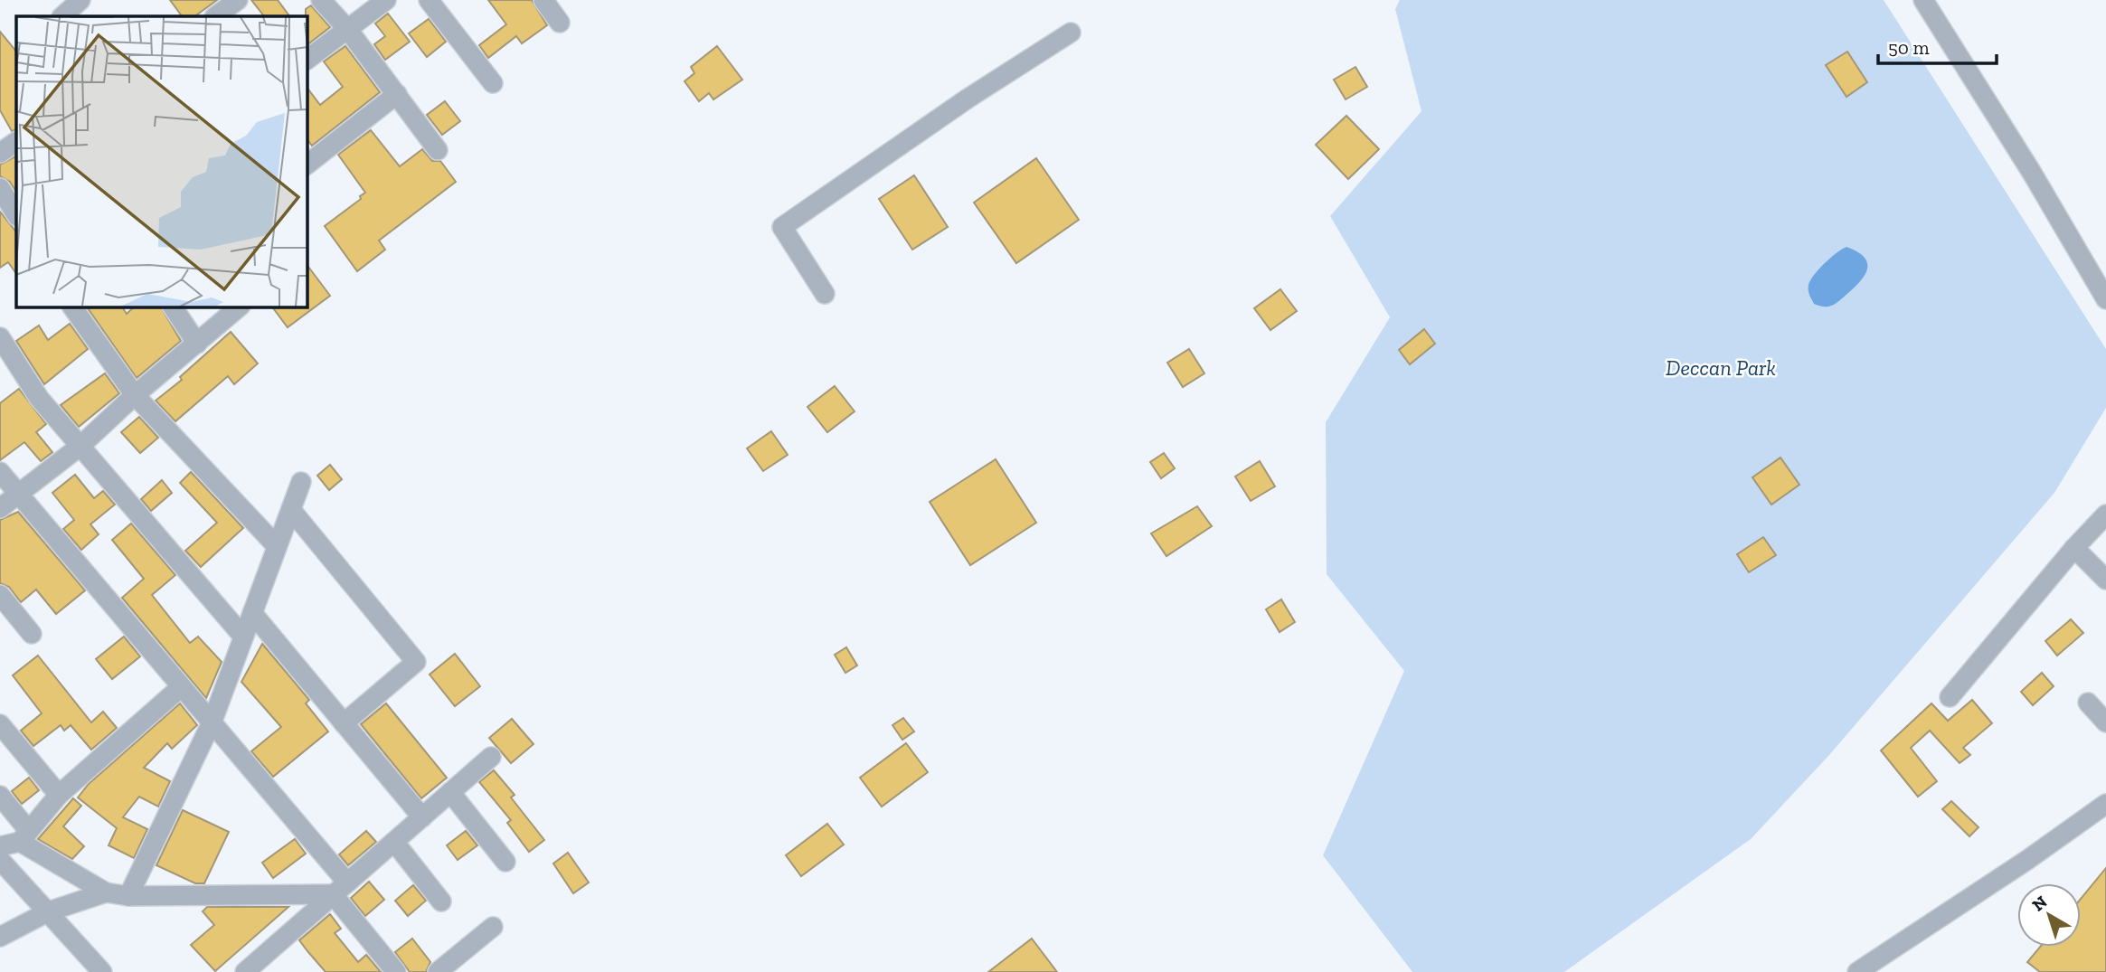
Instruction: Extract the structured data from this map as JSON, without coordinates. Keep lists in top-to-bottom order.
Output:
{
  "parks": ["Deccan Park"],
  "scale_bar": "50 m",
  "north": "top left"
}
